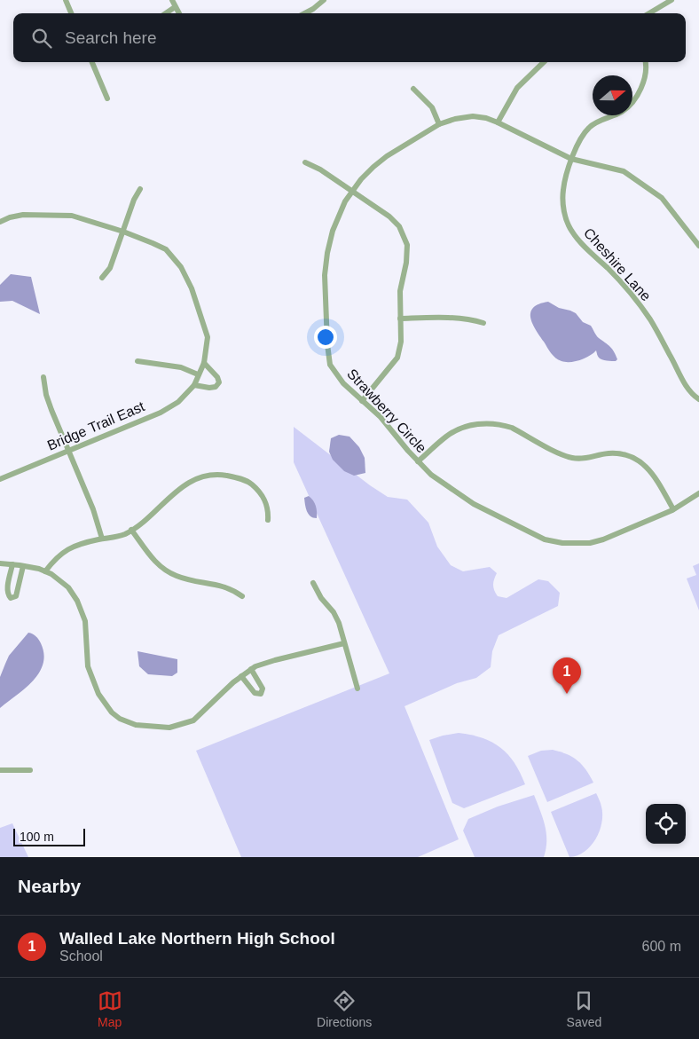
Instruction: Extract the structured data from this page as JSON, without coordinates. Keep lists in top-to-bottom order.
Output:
{
  "streets": {
    "street": ["Cheshire Lane", "Strawberry Circle", "Bridge Trail East"]
  },
  "crossings": [
    ["Cheshire Lane", "Strawberry Circle"]
  ],
  "scale_bar": "100 m",
  "north": "right",
  "page": {
    "search": "Search here",
    "pins": "1",
    "scale": "100 m",
    "heading": "Nearby",
    "list": [
      {
        "mark": "1",
        "name": "Walled Lake Northern High School",
        "note": "School",
        "value": "600 m"
      }
    ],
    "nav": ["Map", "Directions", "Saved"]
  }
}
